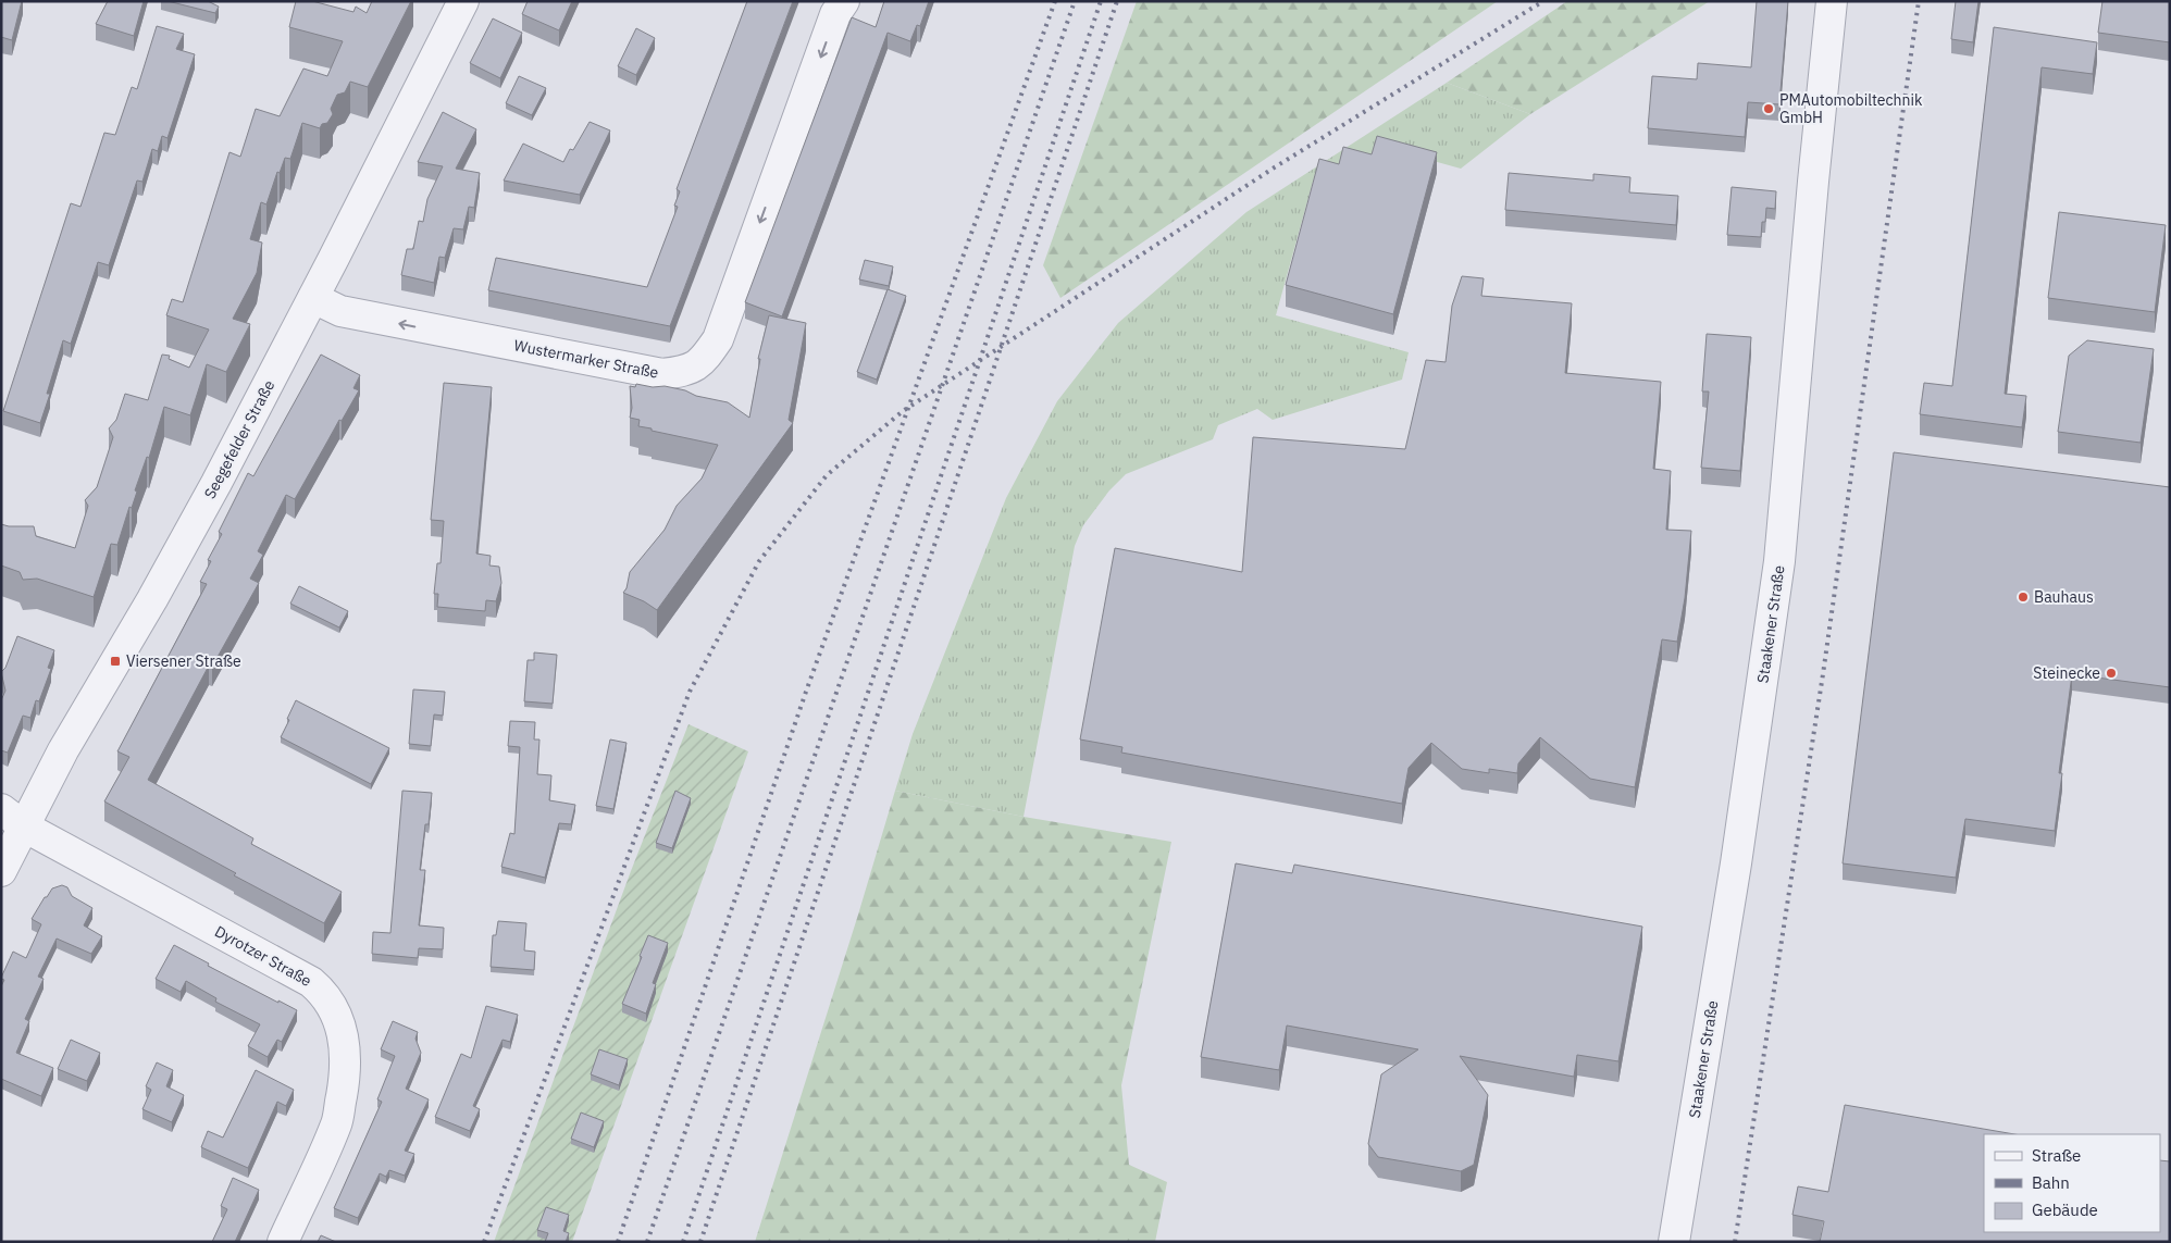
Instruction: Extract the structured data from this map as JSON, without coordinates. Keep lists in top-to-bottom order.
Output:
{
  "streets": {
    "street": [
      "Wustermarker Straße",
      "Seegefelder Straße",
      "Staakener Straße",
      "Dyrotzer Straße"
    ]
  },
  "crossings": [
    ["Wustermarker Straße", "Seegefelder Straße"],
    ["Seegefelder Straße", "Dyrotzer Straße"]
  ],
  "places": {
    "other": ["PMAutomobiltechnik GmbH", "Bauhaus", "Steinecke"],
    "transit": ["Viersener Straße"]
  },
  "legend": ["Straße", "Bahn", "Gebäude"]
}
